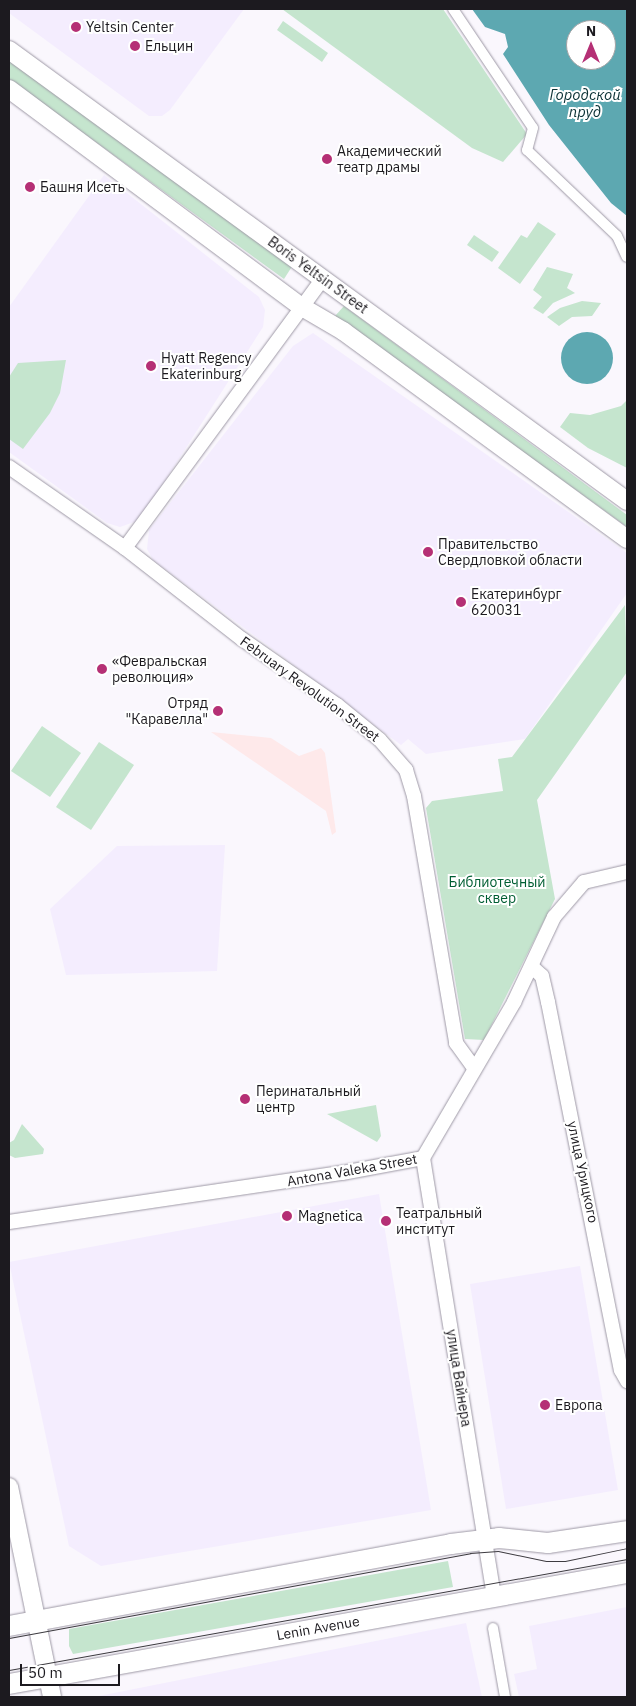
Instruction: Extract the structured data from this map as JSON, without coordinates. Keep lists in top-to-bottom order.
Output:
{
  "streets": {
    "main road": ["Lenin Avenue"],
    "street": [
      "Boris Yeltsin Street",
      "February Revolution Street",
      "Antona Valeka Street",
      "улица Урицкого",
      "улица Вайнера"
    ]
  },
  "crossings": [
    ["February Revolution Street", "Antona Valeka Street"],
    ["Antona Valeka Street", "улица Урицкого"],
    ["Antona Valeka Street", "улица Вайнера"],
    ["улица Вайнера", "Lenin Avenue"]
  ],
  "water": ["Городской пруд"],
  "parks": ["Библиотечный сквер"],
  "places": [
    "Yeltsin Center",
    "Ельцин",
    "Академический театр драмы",
    "Башня Исеть",
    "Hyatt Regency Ekaterinburg",
    "Правительство Свердловкой области",
    "Екатеринбург 620031",
    "«Февральская революция»",
    "Отряд \"Каравелла\"",
    "Перинатальный центр",
    "Magnetica",
    "Театральный институт",
    "Европа"
  ],
  "scale_bar": "50 m",
  "north": "top"
}
